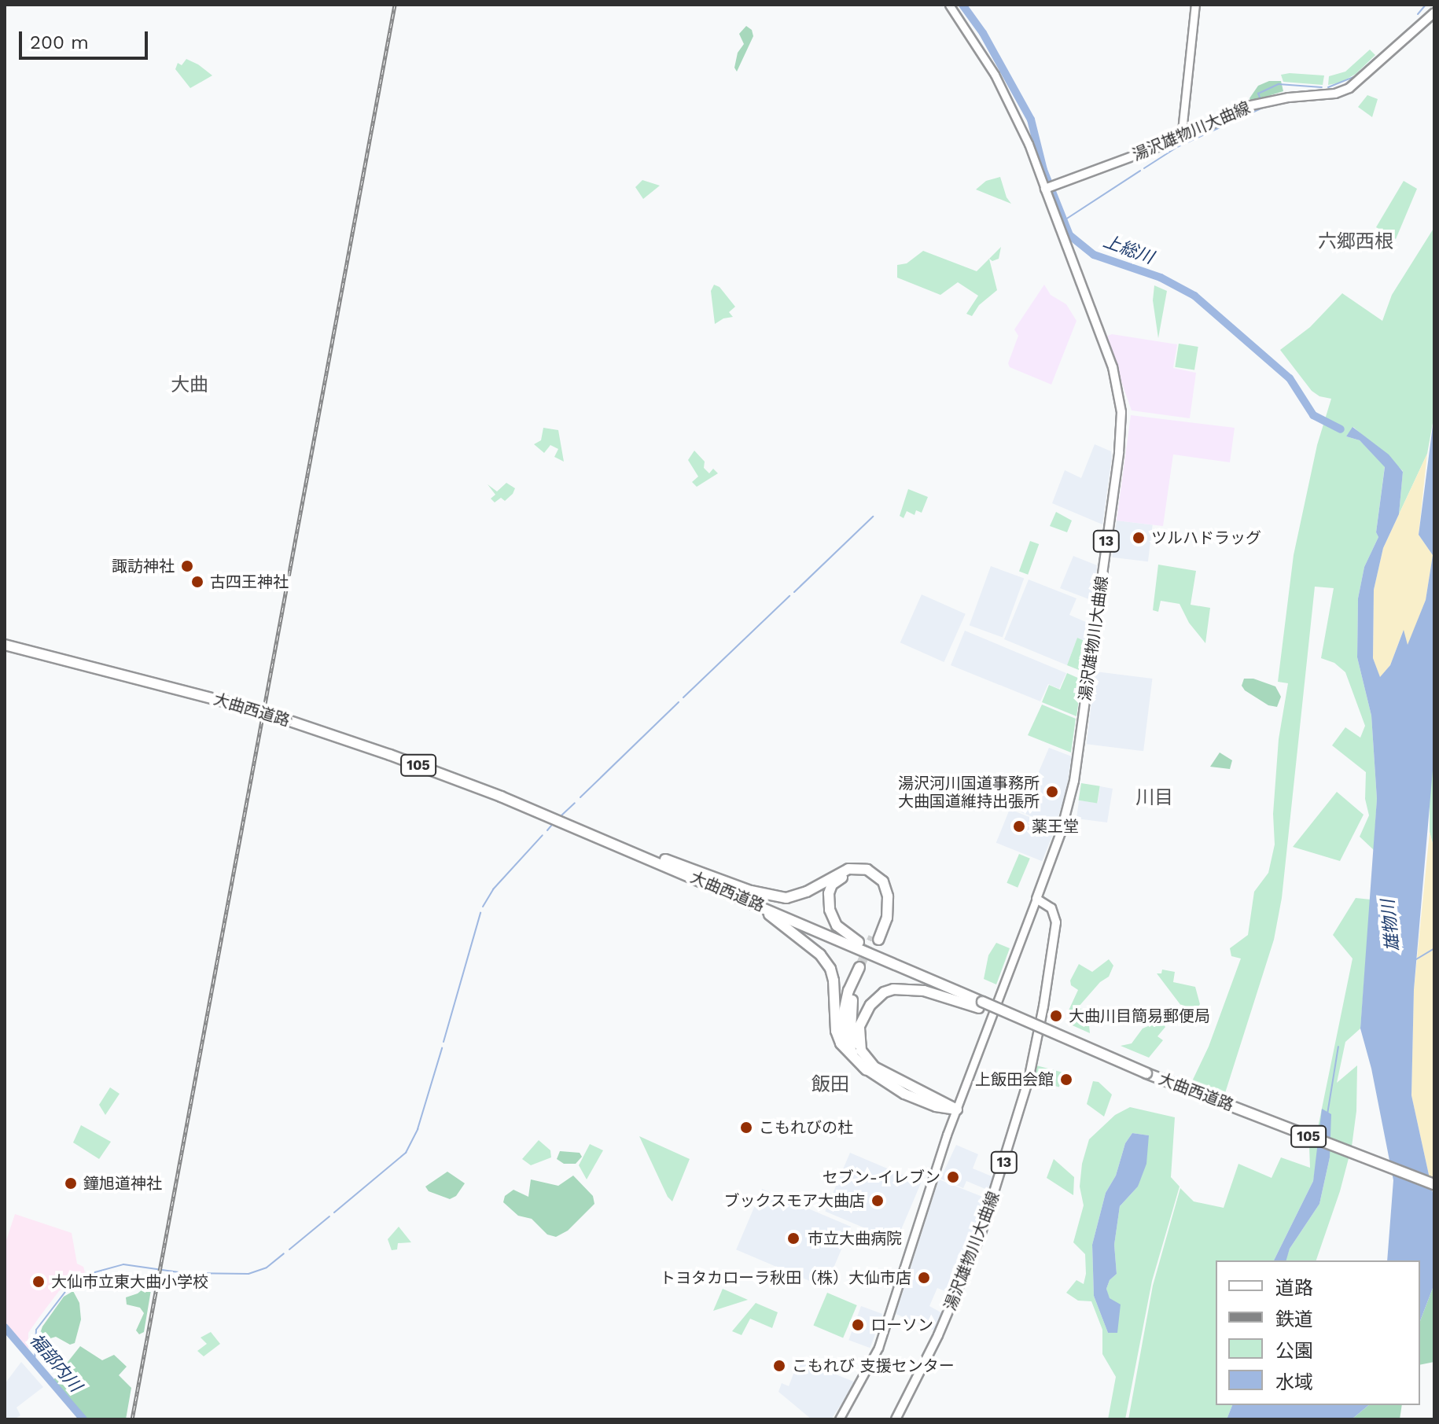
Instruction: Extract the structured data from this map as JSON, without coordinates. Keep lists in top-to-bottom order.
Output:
{
  "streets": {
    "highway": ["大曲西道路", "105"],
    "main road": ["湯沢雄物川大曲線", "13"]
  },
  "districts": [
    "六郷西根",
    "大曲",
    "川目",
    "飯田"
  ],
  "water": ["上総川", "雄物川", "福部内川"],
  "places": [
    "ツルハドラッグ",
    "諏訪神社",
    "古四王神社",
    "湯沢河川国道事務所 大曲国道維持出張所",
    "薬王堂",
    "大曲川目簡易郵便局",
    "上飯田会館",
    "こもれびの杜",
    "セブン-イレブン",
    "鐘旭道神社",
    "ブックスモア大曲店",
    "市立大曲病院",
    "トヨタカローラ秋田（株）大仙市店",
    "大仙市立東大曲小学校",
    "ローソン",
    "こもれび 支援センター"
  ],
  "legend": [
    "道路",
    "鉄道",
    "公園",
    "水域"
  ],
  "scale_bar": "200 m"
}
